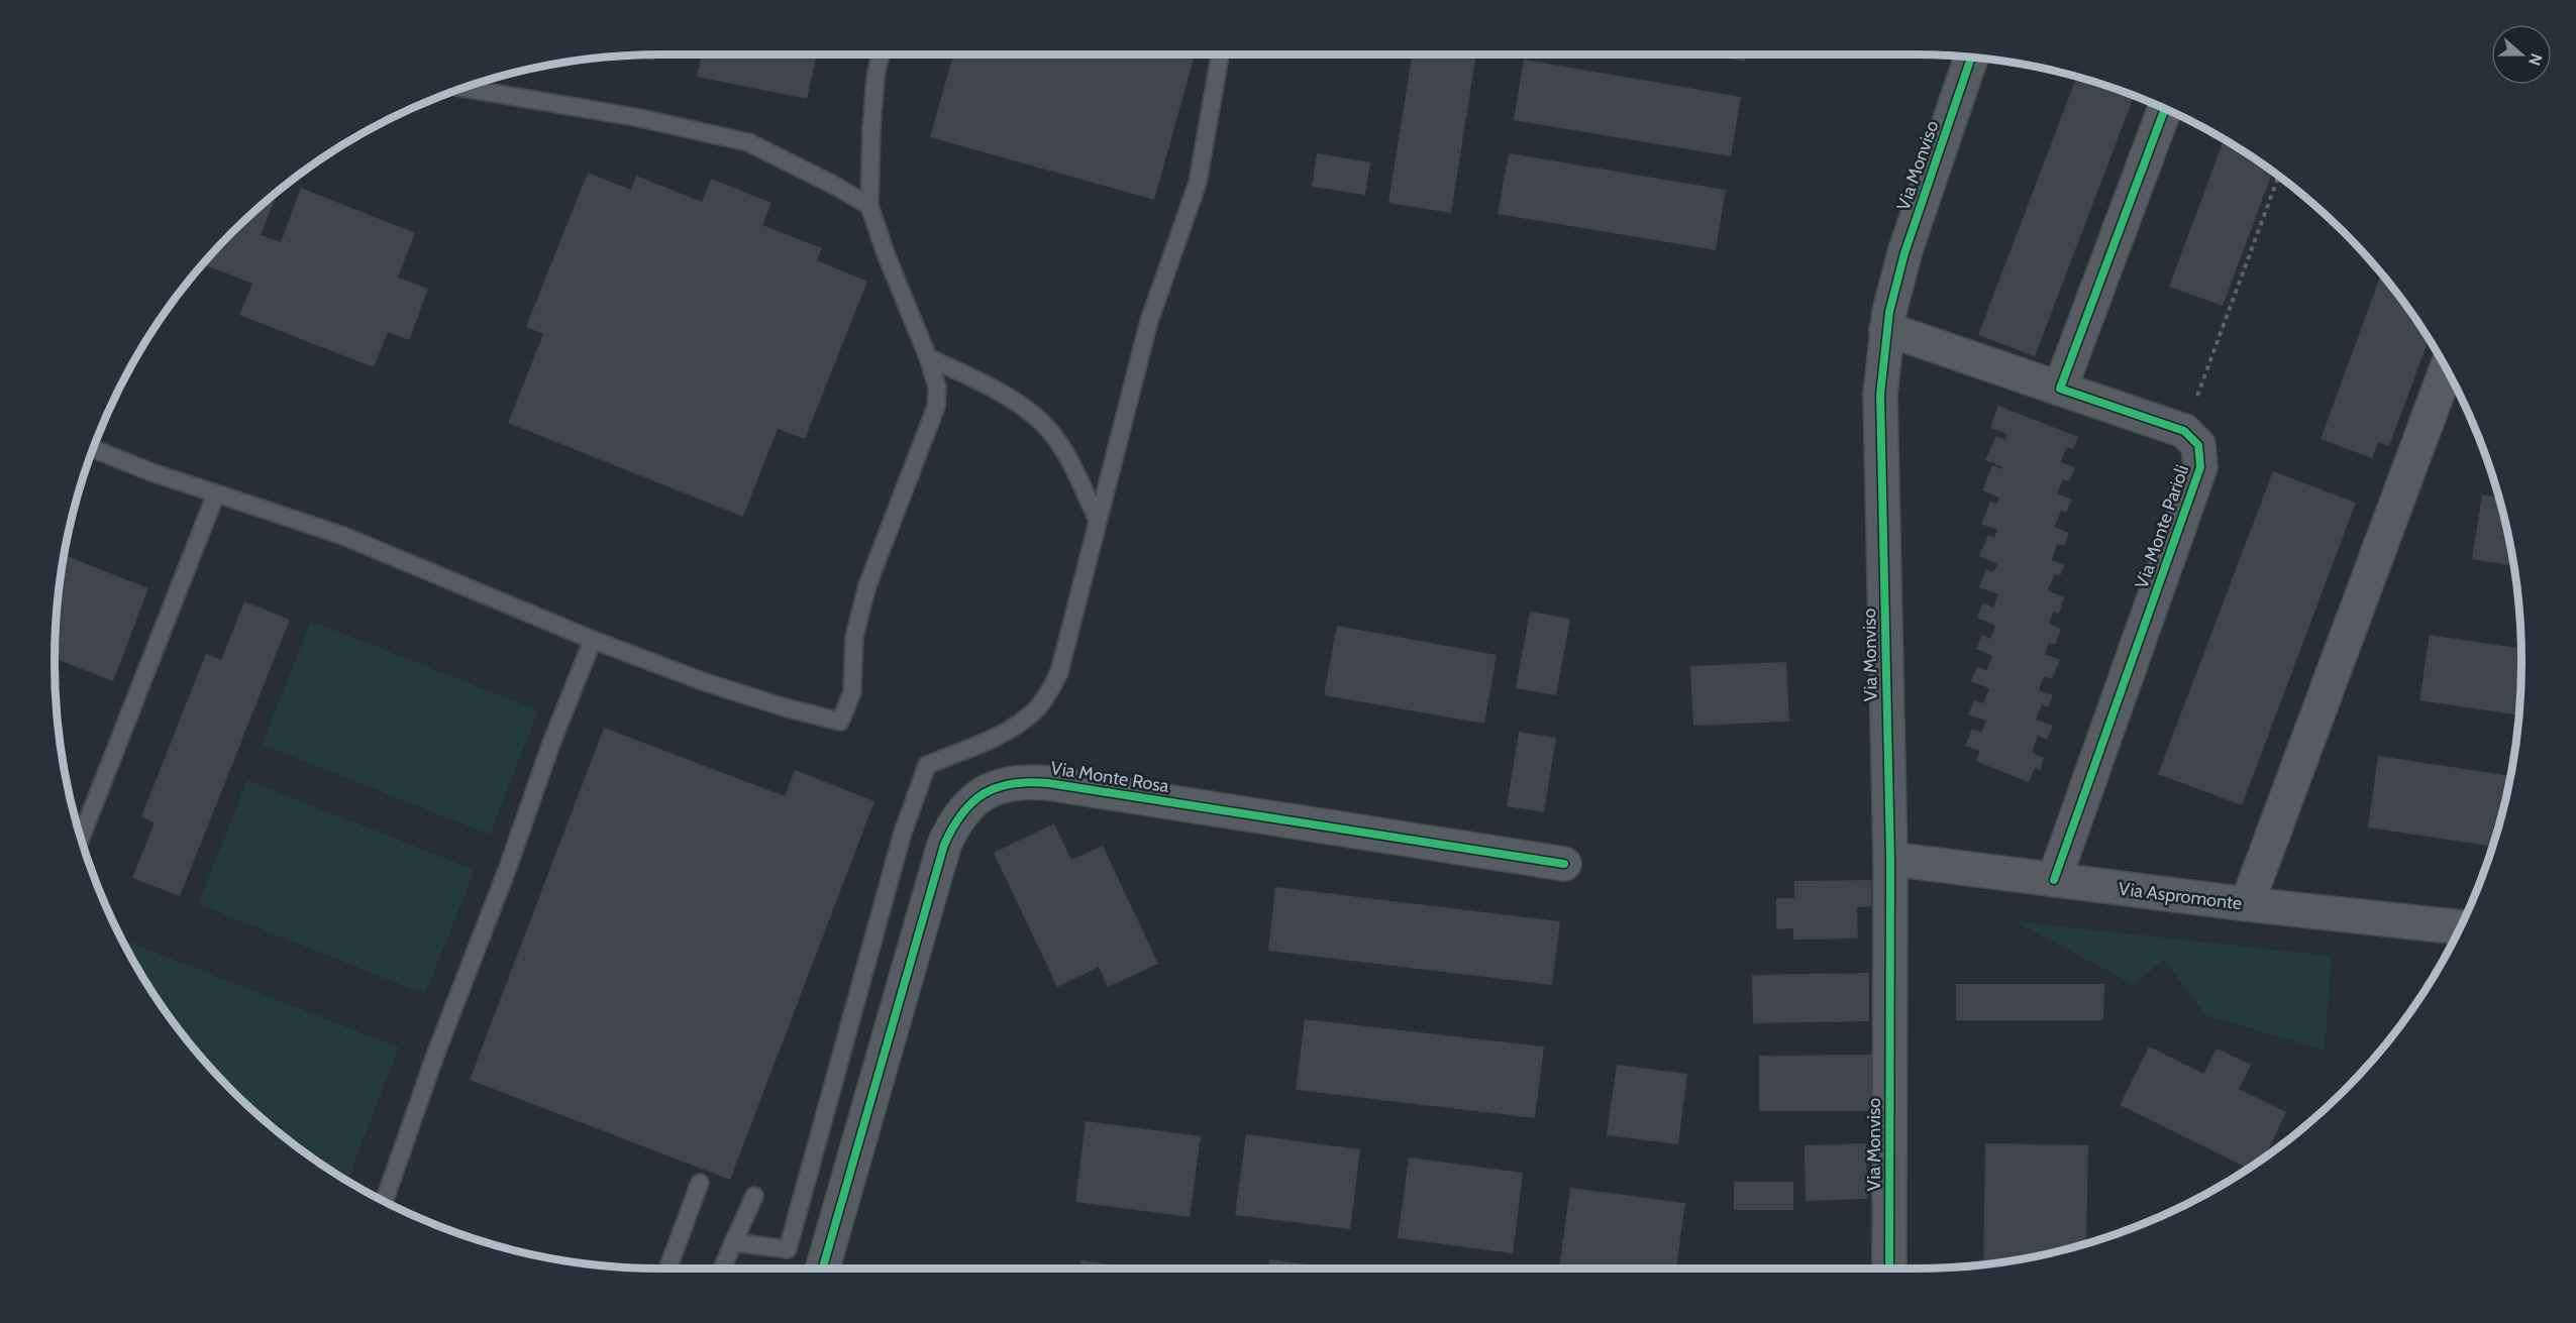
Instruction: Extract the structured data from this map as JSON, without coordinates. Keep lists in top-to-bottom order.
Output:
{
  "streets": {
    "street": [
      "Via Monviso",
      "Via Monte Parioli",
      "Via Monte Rosa",
      "Via Aspromonte"
    ]
  },
  "crossings": [
    ["Via Monviso", "Via Aspromonte"],
    ["Via Monte Parioli", "Via Aspromonte"]
  ],
  "north": "right"
}
